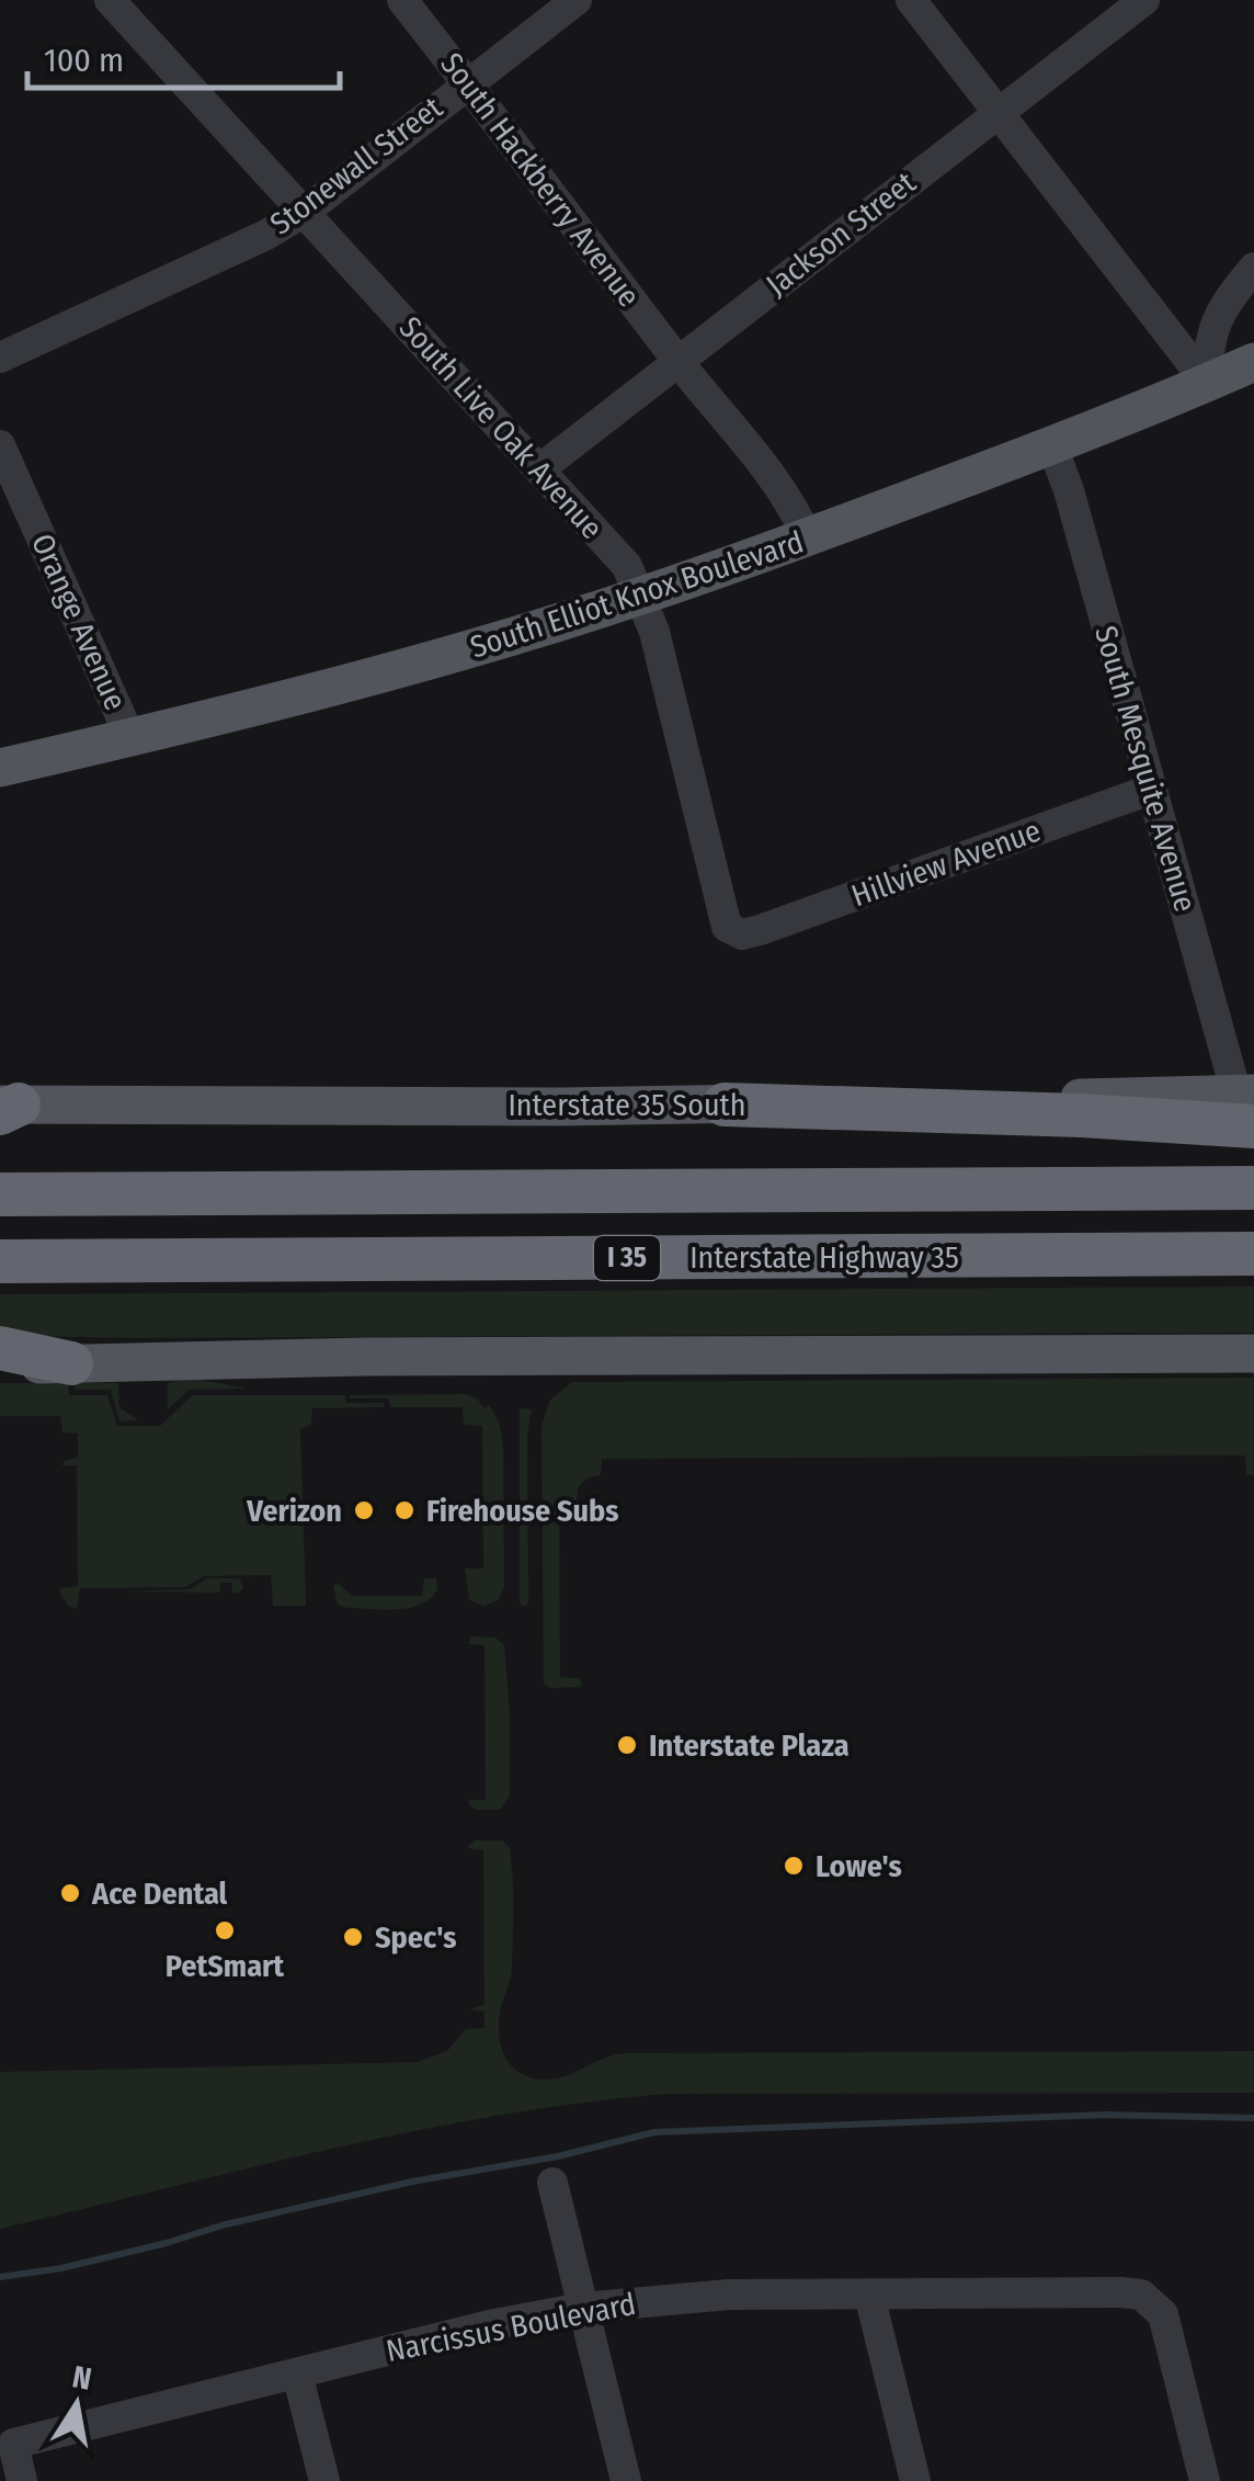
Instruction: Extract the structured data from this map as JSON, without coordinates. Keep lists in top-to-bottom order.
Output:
{
  "streets": {
    "highway": ["Interstate Highway 35", "I 35"],
    "main road": ["South Elliot Knox Boulevard", "Interstate 35 South"],
    "street": [
      "Stonewall Street",
      "South Hackberry Avenue",
      "Jackson Street",
      "South Live Oak Avenue",
      "Orange Avenue",
      "South Mesquite Avenue",
      "Hillview Avenue",
      "Narcissus Boulevard"
    ]
  },
  "crossings": [
    ["Stonewall Street", "South Hackberry Avenue"],
    ["Stonewall Street", "South Live Oak Avenue"],
    ["South Hackberry Avenue", "Jackson Street"],
    ["South Hackberry Avenue", "South Elliot Knox Boulevard"],
    ["Jackson Street", "South Live Oak Avenue"],
    ["South Live Oak Avenue", "South Elliot Knox Boulevard"],
    ["South Live Oak Avenue", "Hillview Avenue"],
    ["South Elliot Knox Boulevard", "Orange Avenue"],
    ["South Elliot Knox Boulevard", "South Mesquite Avenue"],
    ["South Mesquite Avenue", "Hillview Avenue"]
  ],
  "places": [
    "Verizon",
    "Firehouse Subs",
    "Interstate Plaza",
    "Lowe's",
    "Ace Dental",
    "PetSmart",
    "Spec's"
  ],
  "scale_bar": "100 m",
  "north": "top"
}
